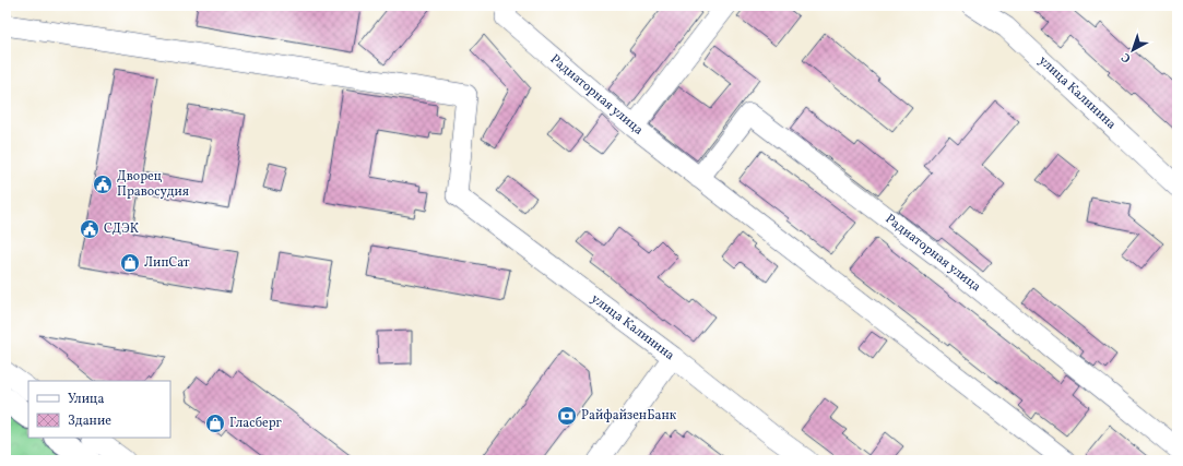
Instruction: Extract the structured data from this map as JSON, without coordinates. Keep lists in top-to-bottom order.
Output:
{
  "streets": {
    "street": ["улица Калинина", "Радиаторная улица"]
  },
  "places": {
    "public building": ["Дворец Правосудия", "СДЭК"],
    "shop": ["ЛипСат", "Гласберг"],
    "bank": ["РайфайзенБанк"]
  },
  "legend": ["Улица", "Здание"],
  "north": "bottom left"
}
